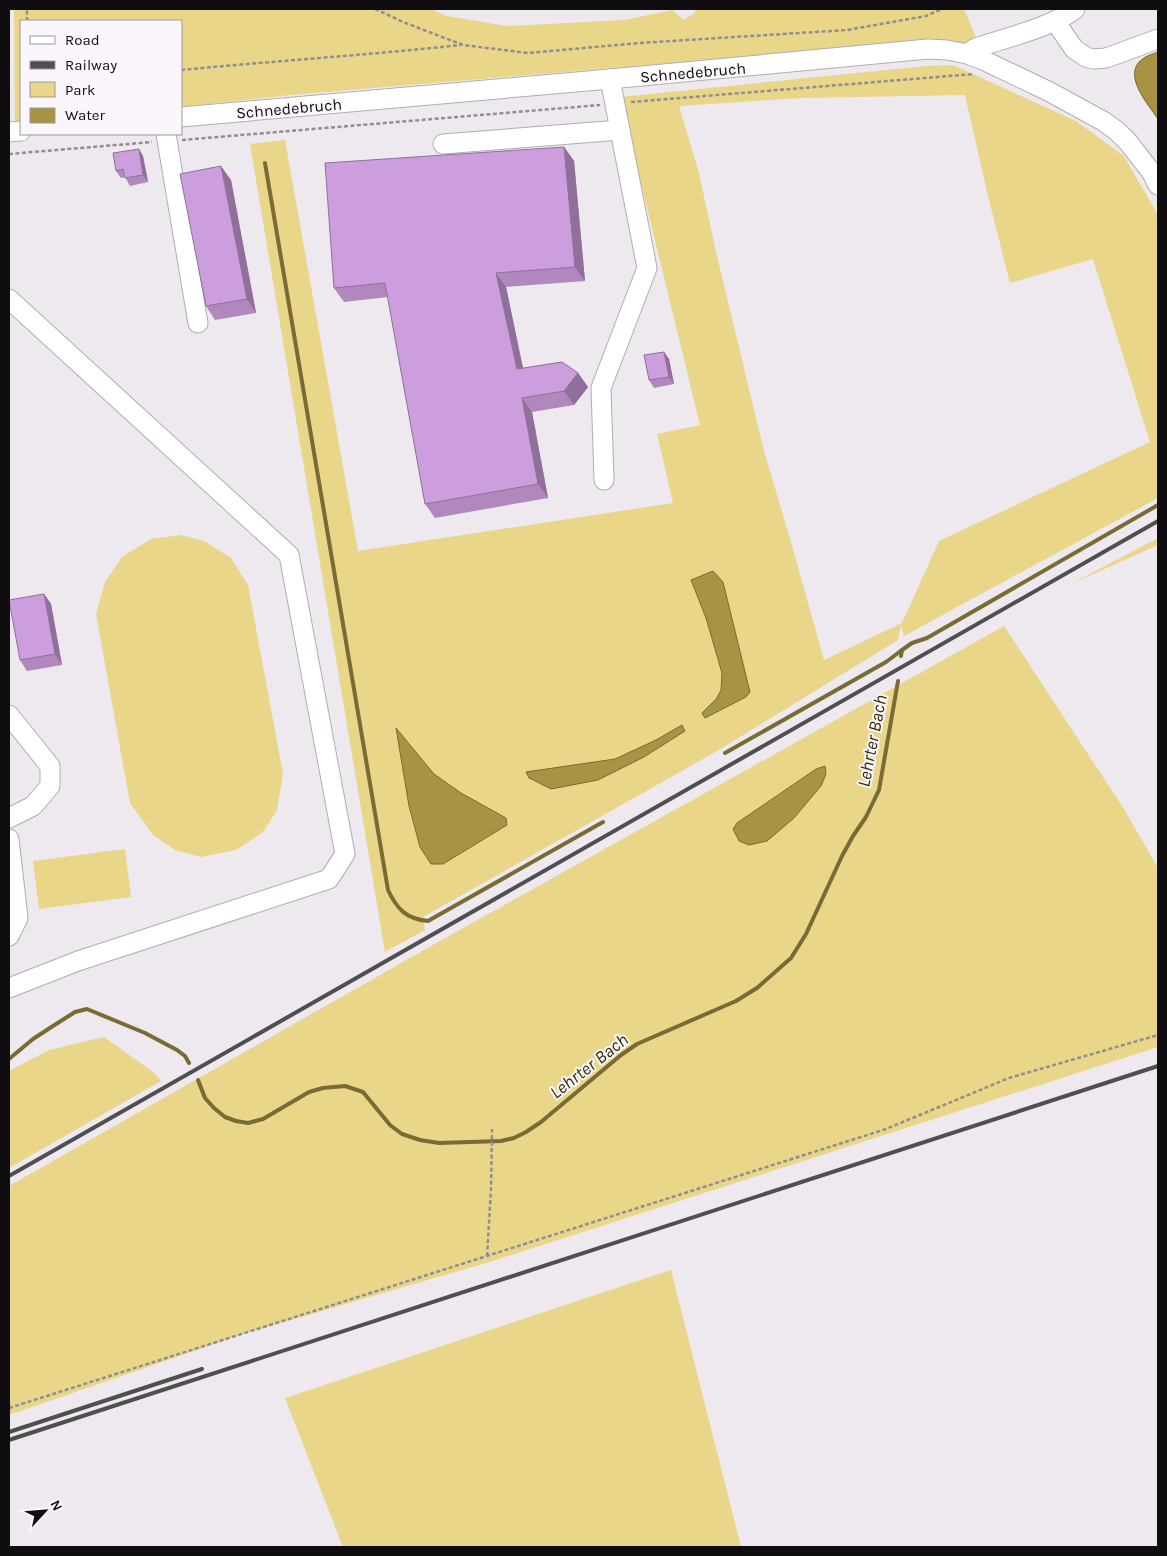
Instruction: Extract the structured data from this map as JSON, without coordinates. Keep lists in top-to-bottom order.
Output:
{
  "streets": {
    "street": ["Schnedebruch"]
  },
  "water": ["Lehrter Bach"],
  "legend": [
    "Road",
    "Railway",
    "Park",
    "Water"
  ],
  "north": "top right"
}
